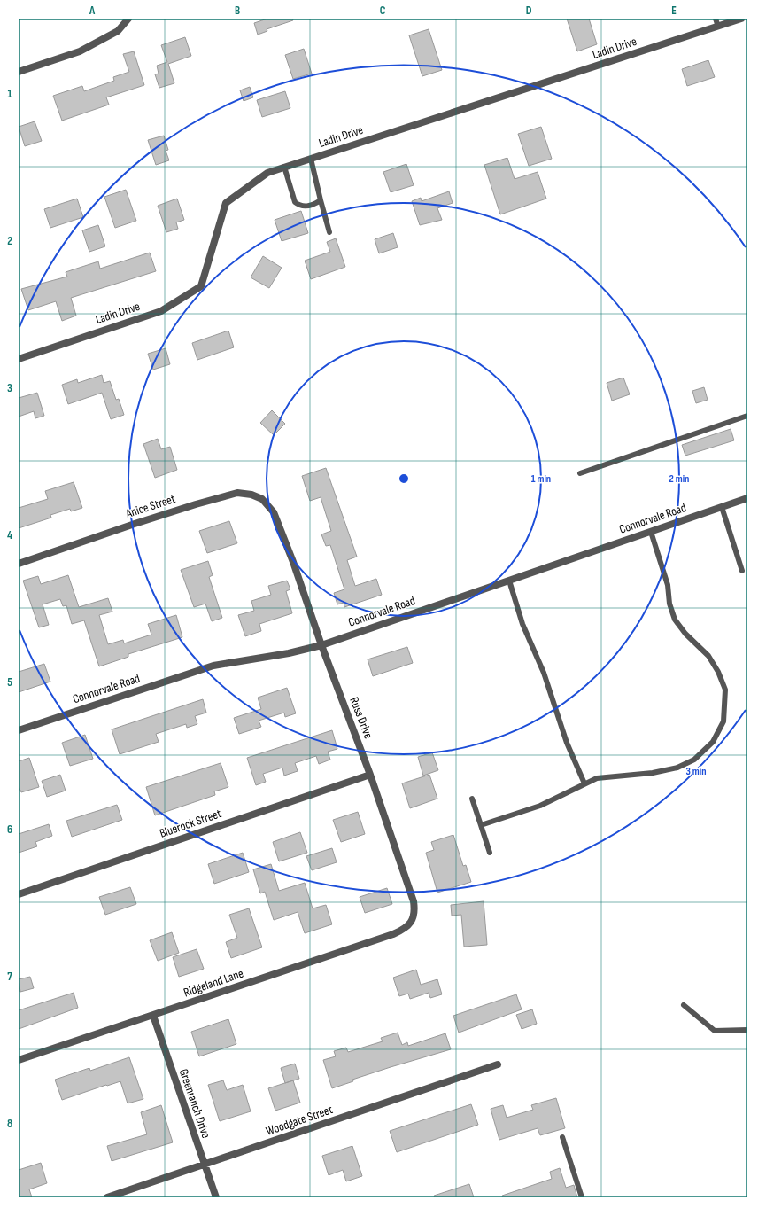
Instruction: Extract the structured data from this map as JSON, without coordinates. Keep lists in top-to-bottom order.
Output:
{
  "streets": {
    "street": [
      "Ladin Drive",
      "Anice Street",
      "Connorvale Road",
      "Russ Drive",
      "Bluerock Street",
      "Ridgeland Lane",
      "Greenranch Drive",
      "Woodgate Street"
    ]
  },
  "crossings": [
    ["Anice Street", "Russ Drive"],
    ["Connorvale Road", "Russ Drive"],
    ["Russ Drive", "Bluerock Street"],
    ["Russ Drive", "Ridgeland Lane"],
    ["Ridgeland Lane", "Greenranch Drive"],
    ["Greenranch Drive", "Woodgate Street"]
  ],
  "grid": {
    "columns": [
      "A",
      "B",
      "C",
      "D",
      "E"
    ],
    "rows": [
      "1",
      "2",
      "3",
      "4",
      "5",
      "6",
      "7",
      "8"
    ]
  },
  "rings": ["1 min", "2 min", "3 min"]
}
